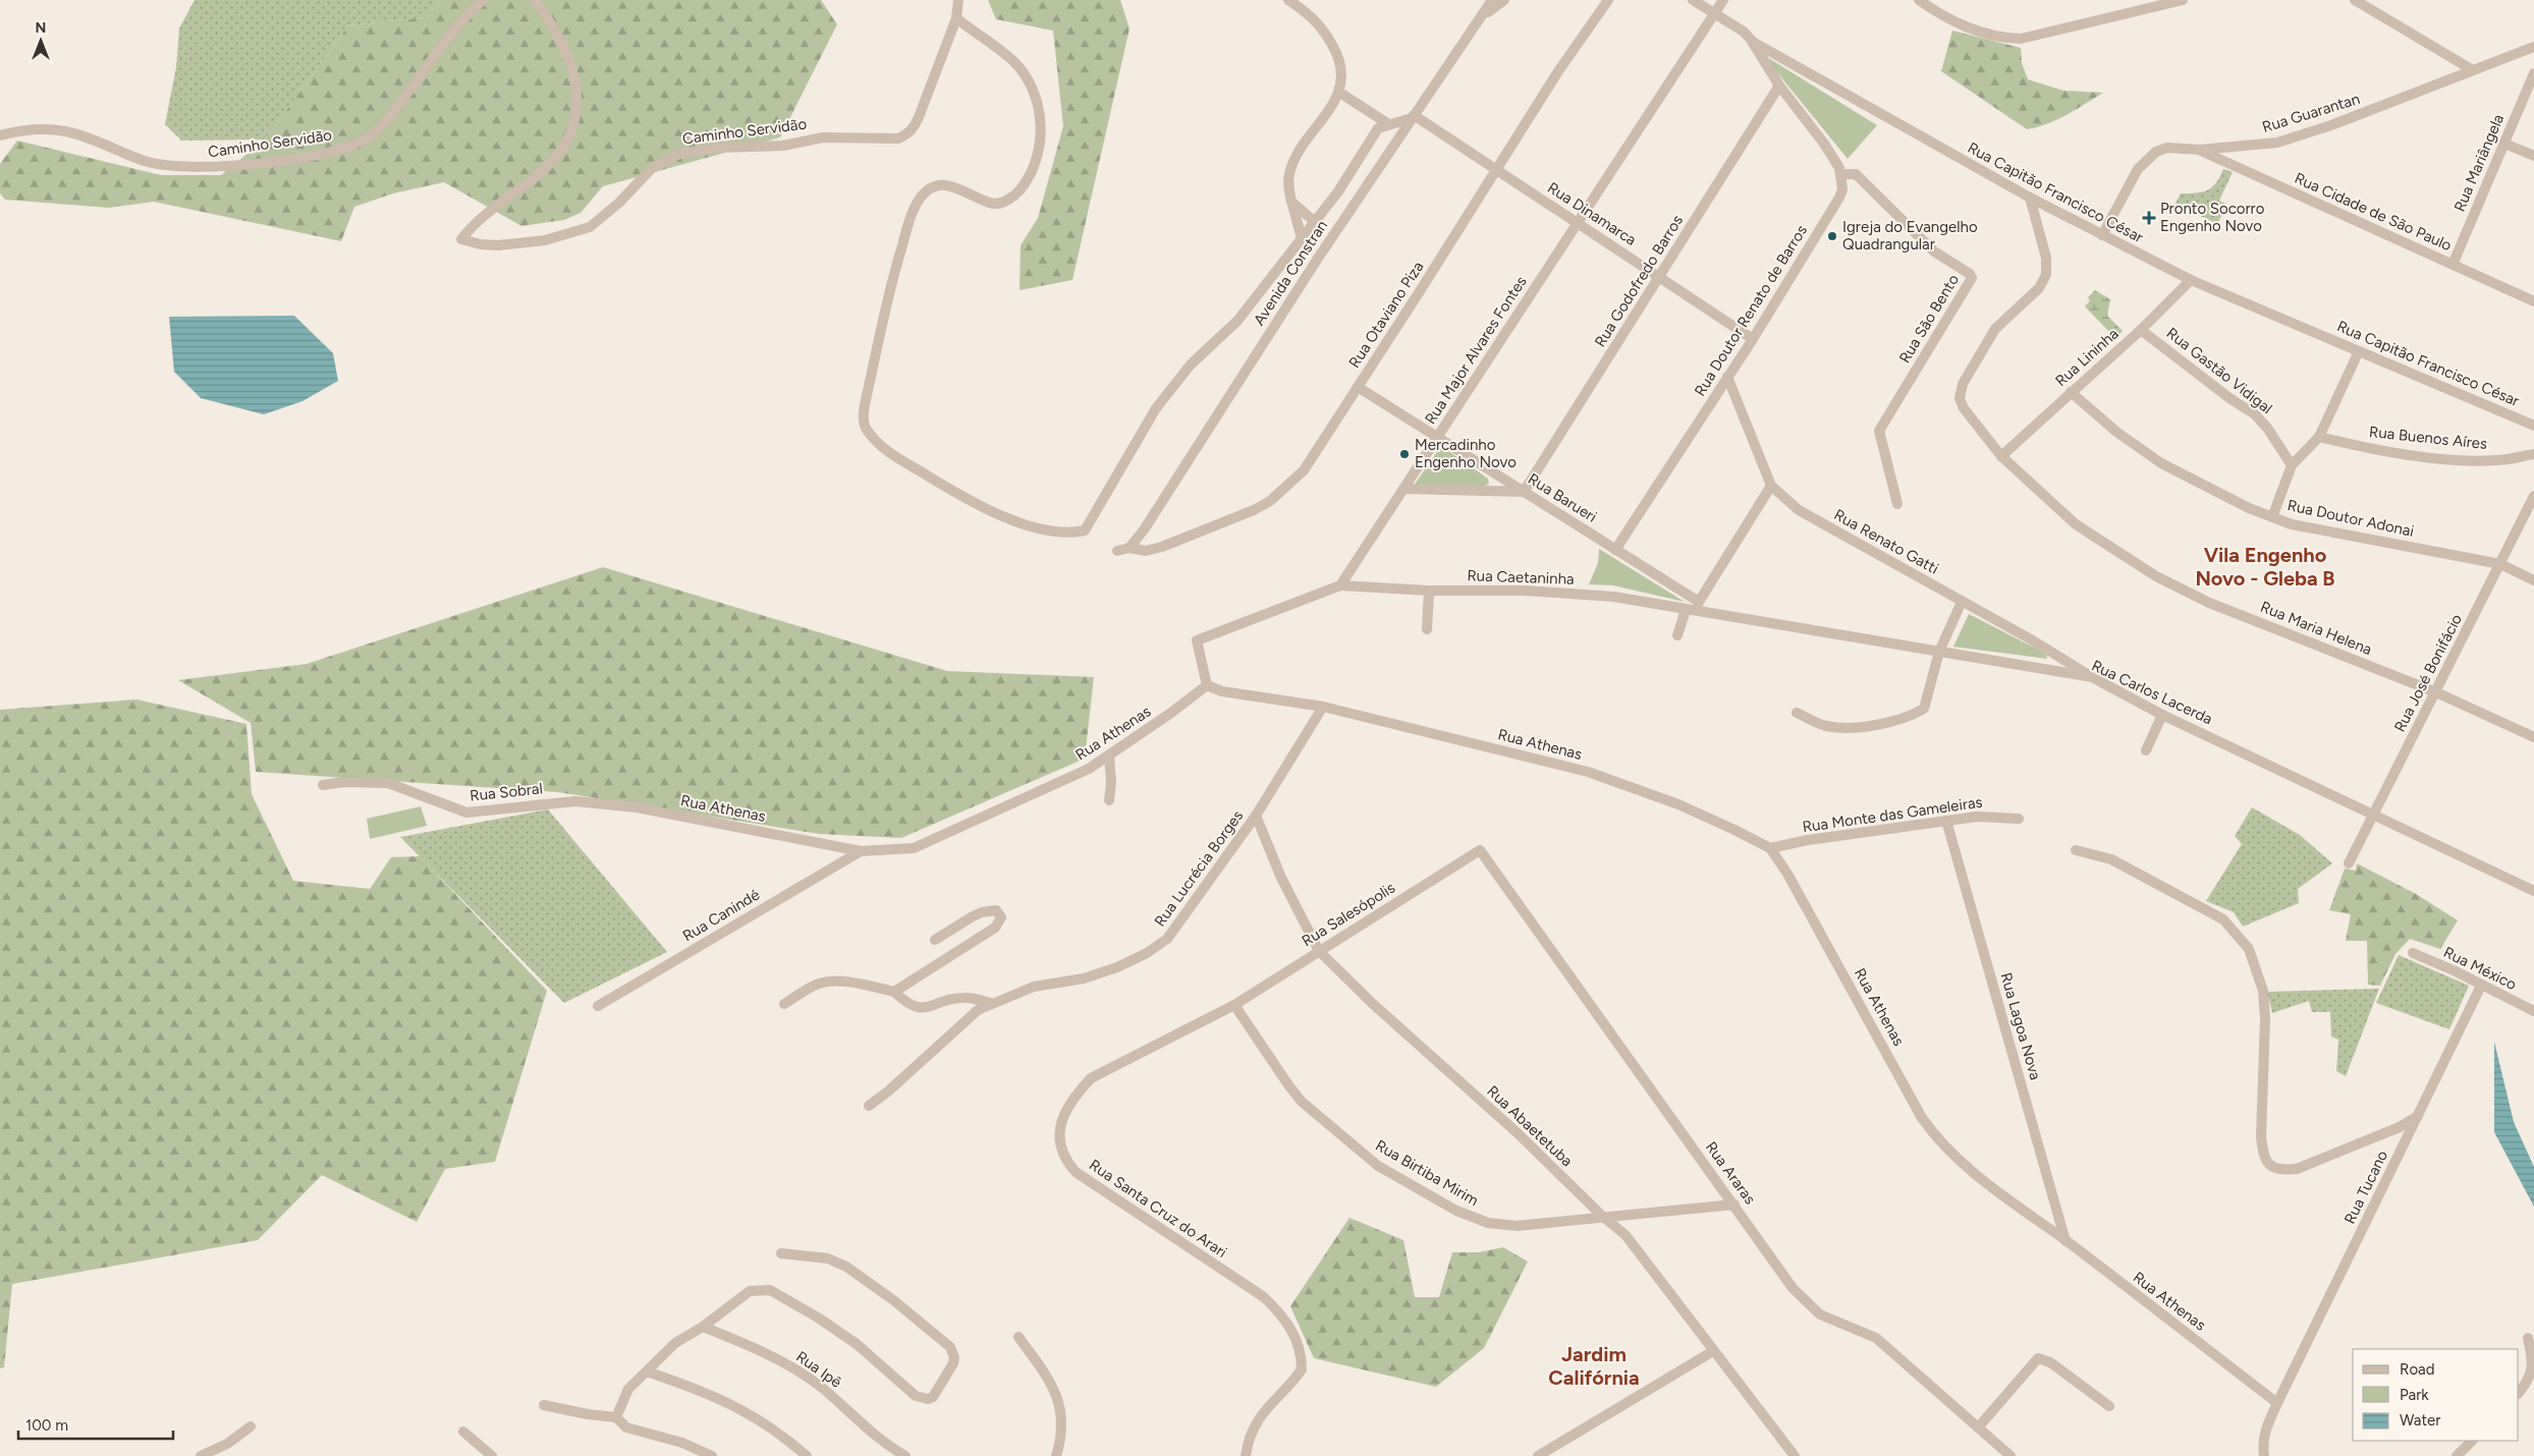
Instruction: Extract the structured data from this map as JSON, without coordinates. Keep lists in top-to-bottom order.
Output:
{
  "streets": {
    "street": [
      "Rua Guarantan",
      "Caminho Servidão",
      "Rua Mariângela",
      "Rua Capitão Francisco César",
      "Rua Cidade de São Paulo",
      "Rua Dinamarca",
      "Avenida Constran",
      "Rua Godofredo Barros",
      "Rua Doutor Renato de Barros",
      "Rua Otaviano Piza",
      "Rua São Bento",
      "Rua Major Alvares Fontes",
      "Rua Lininha",
      "Rua Gastão Vidigal",
      "Rua Buenos Aíres",
      "Rua Barueri",
      "Rua Doutor Adonai",
      "Rua Renato Gatti",
      "Rua Caetaninha",
      "Rua Maria Helena",
      "Rua José Bonifácio",
      "Rua Carlos Lacerda",
      "Rua Athenas",
      "Rua Sobral",
      "Rua Monte das Gameleiras",
      "Rua Lucrécia Borges",
      "Rua Salesópolis",
      "Rua Canindé",
      "Rua México",
      "Rua Lagoa Nova",
      "Rua Abaetetuba",
      "Rua Birtiba Mirim",
      "Rua Araras",
      "Rua Tucano",
      "Rua Santa Cruz do Arari",
      "Rua Ipê"
    ]
  },
  "crossings": [
    ["Rua Guarantan", "Rua Capitão Francisco César"],
    ["Rua Guarantan", "Rua Cidade de São Paulo"],
    ["Rua Mariângela", "Rua Cidade de São Paulo"],
    ["Rua Capitão Francisco César", "Rua Major Alvares Fontes"],
    ["Rua Capitão Francisco César", "Rua Lininha"],
    ["Rua Capitão Francisco César", "Rua Maria Helena"],
    ["Rua Dinamarca", "Avenida Constran"],
    ["Rua Dinamarca", "Rua Godofredo Barros"],
    ["Rua Dinamarca", "Rua Doutor Renato de Barros"],
    ["Rua Dinamarca", "Rua Otaviano Piza"],
    ["Rua Dinamarca", "Rua Major Alvares Fontes"],
    ["Avenida Constran", "Rua Otaviano Piza"],
    ["Rua Godofredo Barros", "Rua Barueri"],
    ["Rua Doutor Renato de Barros", "Rua São Bento"],
    ["Rua Doutor Renato de Barros", "Rua Barueri"],
    ["Rua Doutor Renato de Barros", "Rua Renato Gatti"],
    ["Rua Otaviano Piza", "Rua Barueri"],
    ["Rua Major Alvares Fontes", "Rua Barueri"],
    ["Rua Major Alvares Fontes", "Rua Caetaninha"],
    ["Rua Lininha", "Rua Gastão Vidigal"],
    ["Rua Lininha", "Rua Doutor Adonai"],
    ["Rua Lininha", "Rua Maria Helena"],
    ["Rua Barueri", "Rua Caetaninha"],
    ["Rua Barueri", "Rua Carlos Lacerda"],
    ["Rua Doutor Adonai", "Rua José Bonifácio"],
    ["Rua Renato Gatti", "Rua Carlos Lacerda"],
    ["Rua Caetaninha", "Rua Carlos Lacerda"],
    ["Rua Maria Helena", "Rua José Bonifácio"],
    ["Rua José Bonifácio", "Rua Carlos Lacerda"],
    ["Rua Athenas", "Rua Sobral"],
    ["Rua Athenas", "Rua Monte das Gameleiras"],
    ["Rua Athenas", "Rua Lucrécia Borges"],
    ["Rua Athenas", "Rua Canindé"],
    ["Rua Athenas", "Rua Lagoa Nova"],
    ["Rua Athenas", "Rua Tucano"],
    ["Rua Monte das Gameleiras", "Rua Lagoa Nova"],
    ["Rua Lucrécia Borges", "Rua Abaetetuba"],
    ["Rua Salesópolis", "Rua Abaetetuba"],
    ["Rua Salesópolis", "Rua Birtiba Mirim"],
    ["Rua Salesópolis", "Rua Araras"],
    ["Rua Salesópolis", "Rua Santa Cruz do Arari"],
    ["Rua México", "Rua Tucano"],
    ["Rua Abaetetuba", "Rua Birtiba Mirim"],
    ["Rua Birtiba Mirim", "Rua Araras"],
    ["Rua Birtiba Mirim", "Rua Santa Cruz do Arari"]
  ],
  "districts": ["Vila Engenho Novo - Gleba B", "Jardim Califórnia"],
  "places": {
    "health": ["Pronto Socorro Engenho Novo"],
    "other": ["Igreja do Evangelho Quadrangular", "Mercadinho Engenho Novo"]
  },
  "legend": ["Road", "Park", "Water"],
  "scale_bar": "100 m",
  "north": "top"
}
